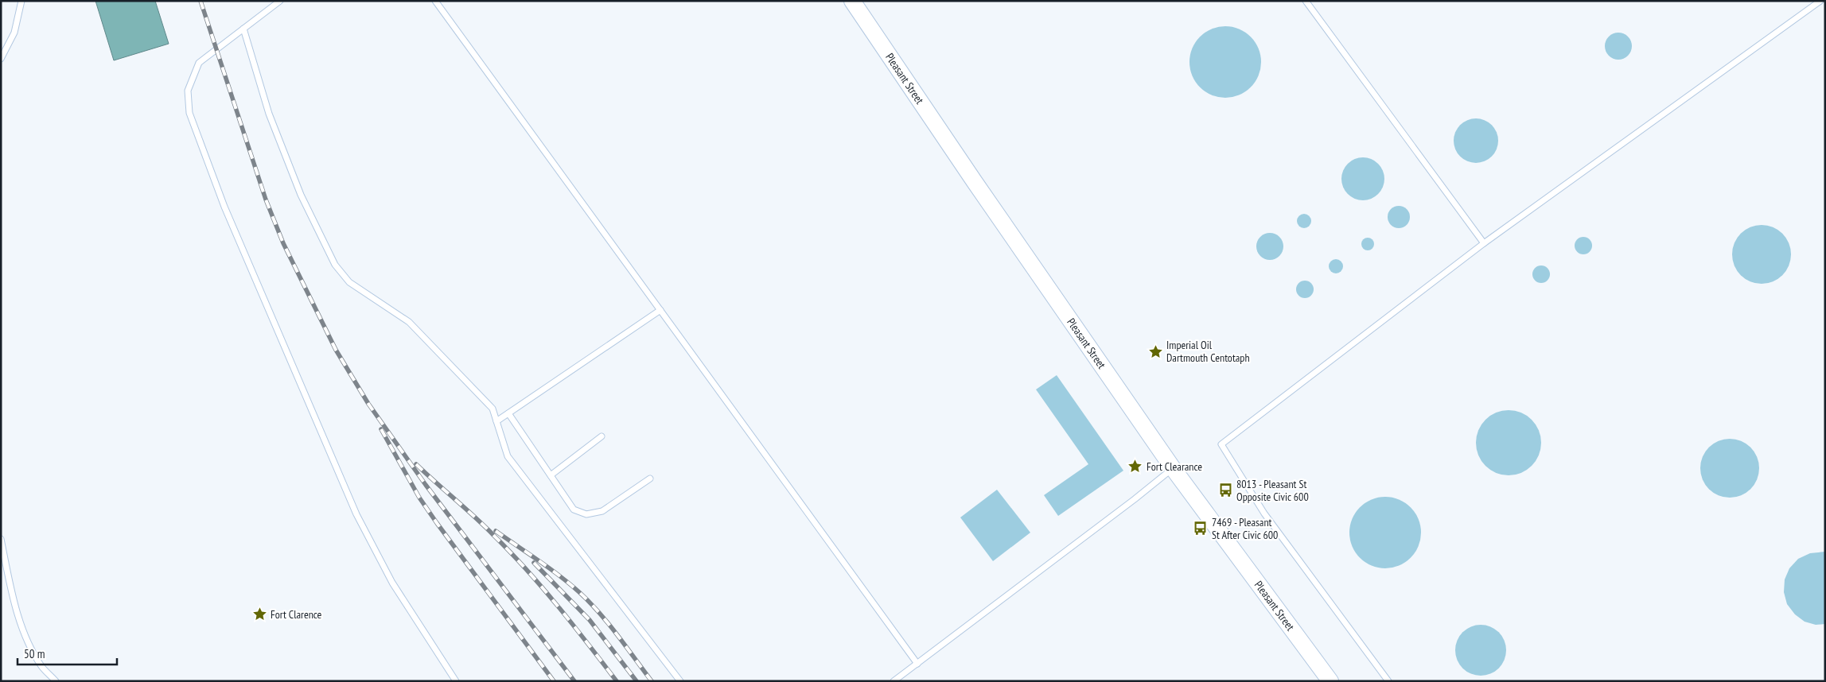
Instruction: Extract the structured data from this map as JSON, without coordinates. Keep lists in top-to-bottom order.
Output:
{
  "streets": {
    "main road": ["Pleasant Street"]
  },
  "places": {
    "place": ["Imperial Oil Dartmouth Centotaph", "Fort Clearance", "Fort Clarence"],
    "bus stop": ["8013 - Pleasant St Opposite Civic 600", "7469 - Pleasant St After Civic 600"]
  },
  "scale_bar": "50 m"
}
